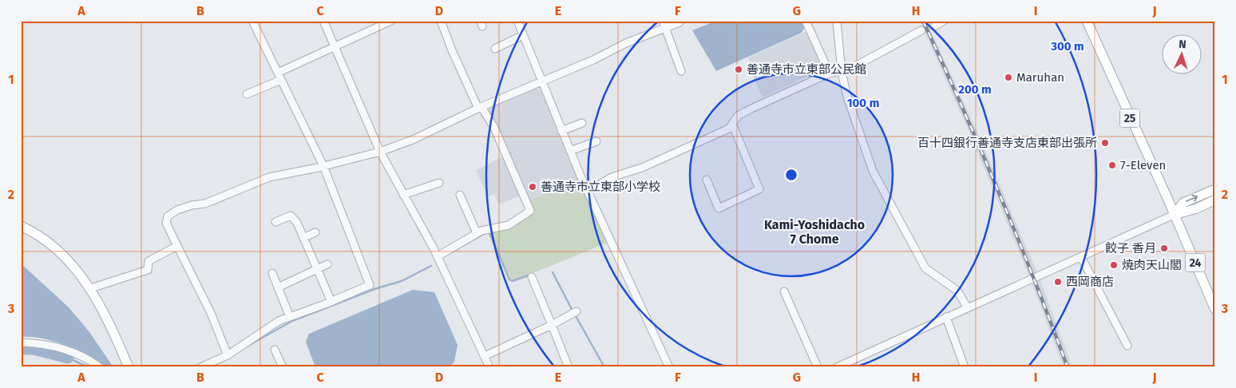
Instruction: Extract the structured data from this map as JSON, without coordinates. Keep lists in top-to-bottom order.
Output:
{
  "streets": {
    "main road": ["25", "24"]
  },
  "crossings": [
    ["25", "24"]
  ],
  "districts": ["Kami-Yoshidacho 7 Chome"],
  "places": [
    "善通寺市立東部公民館",
    "Maruhan",
    "百十四銀行善通寺支店東部出張所",
    "7-Eleven",
    "善通寺市立東部小学校",
    "餃子 香月",
    "焼肉天山閣",
    "西岡商店"
  ],
  "north": "top",
  "grid": {
    "columns": [
      "A",
      "B",
      "C",
      "D",
      "E",
      "F",
      "G",
      "H",
      "I",
      "J"
    ],
    "rows": ["1", "2", "3"]
  },
  "rings": ["300 m", "200 m", "100 m"]
}
